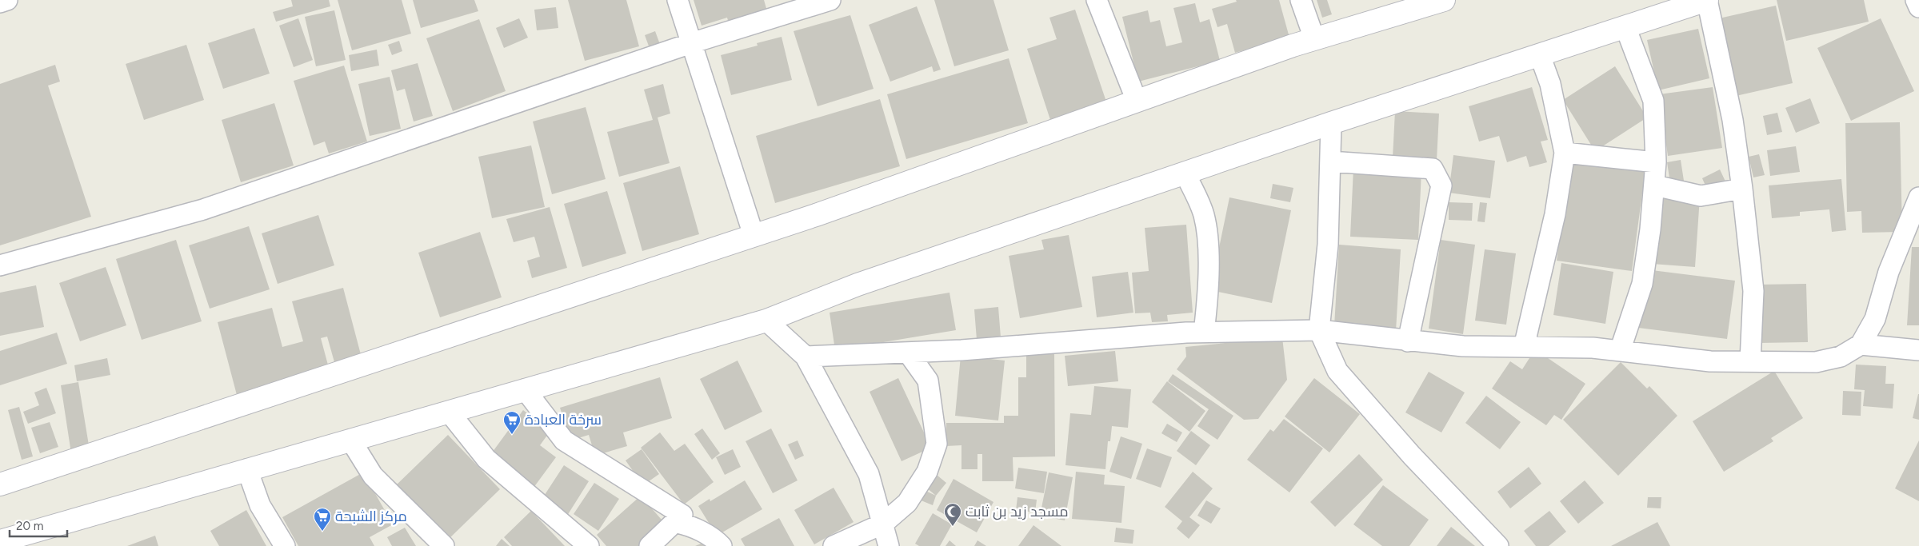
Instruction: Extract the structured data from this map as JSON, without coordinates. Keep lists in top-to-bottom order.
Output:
{
  "places": {
    "supermarket": ["سرخة العبادة", "مركز الشبحة"],
    "mosque": ["مسجد زيد بن ثابت"]
  },
  "scale_bar": "20 m"
}
